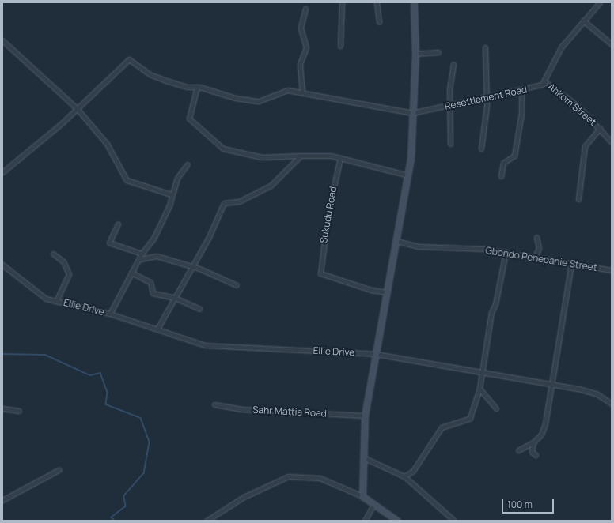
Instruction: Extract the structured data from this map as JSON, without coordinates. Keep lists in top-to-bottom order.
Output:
{
  "streets": {
    "street": [
      "Resettlement Road",
      "Ahkom Street",
      "Sukudu Road",
      "Gbondo Penepanie Street",
      "Ellie Drive",
      "Sahr Mattia Road"
    ]
  },
  "crossings": [
    ["Resettlement Road", "Ahkom Street"]
  ],
  "scale_bar": "100 m"
}
